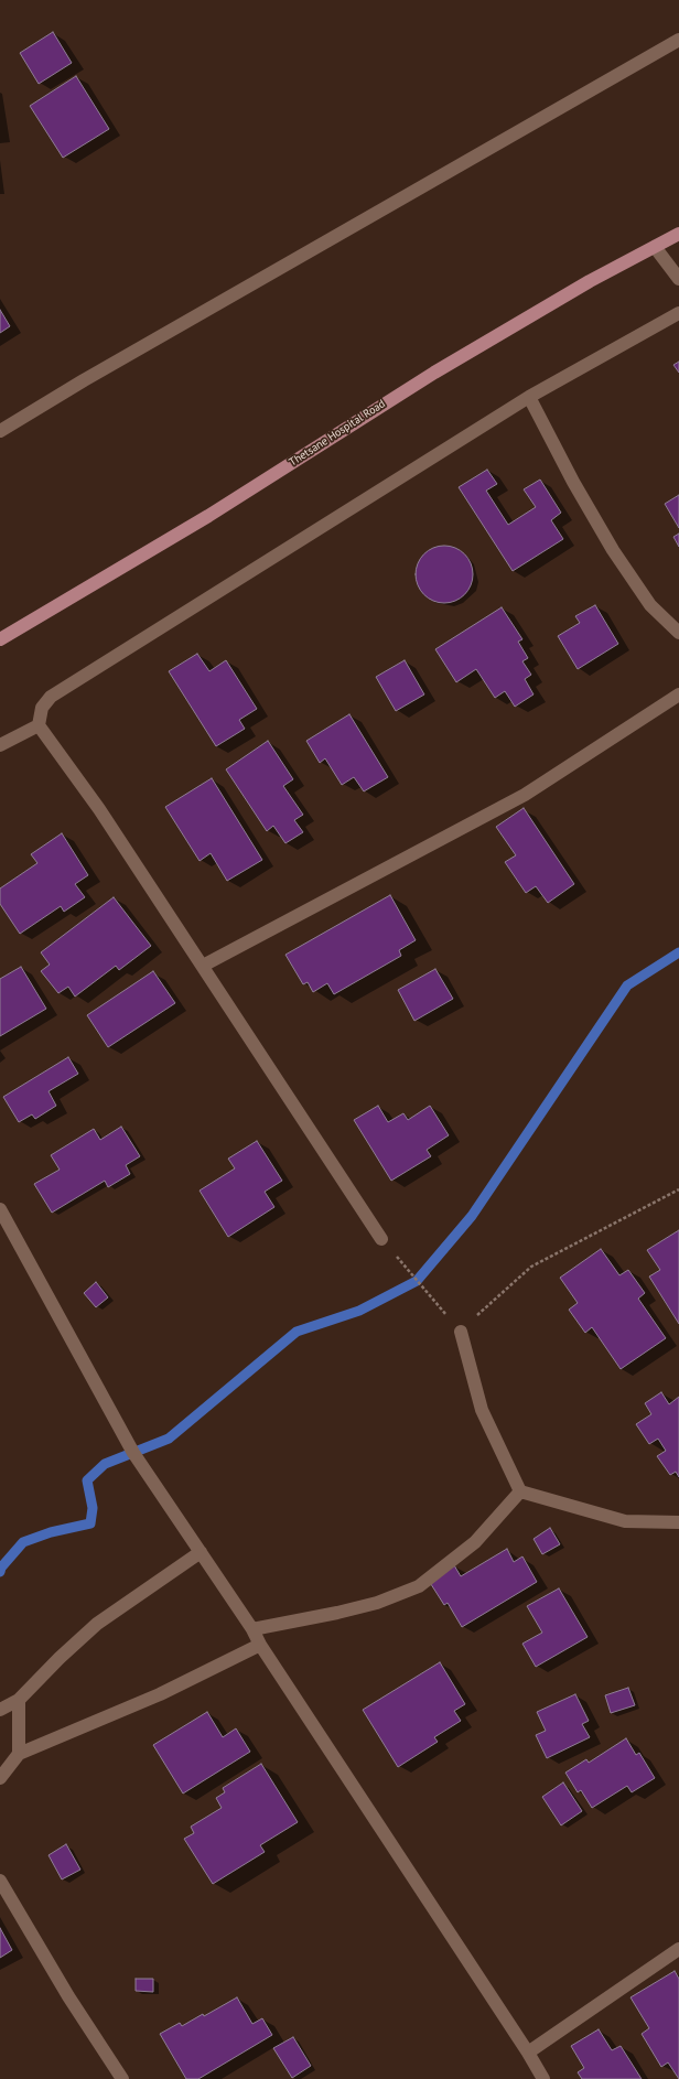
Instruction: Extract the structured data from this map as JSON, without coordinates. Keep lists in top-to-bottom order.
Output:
{
  "streets": {
    "main road": ["Thetsane Hospital Road"]
  }
}
